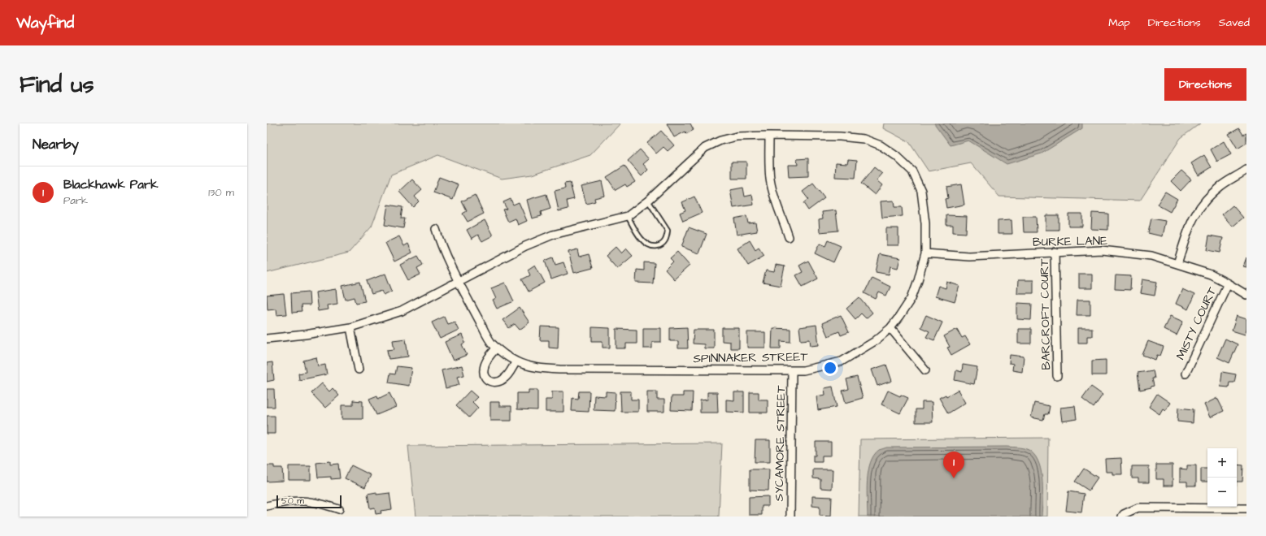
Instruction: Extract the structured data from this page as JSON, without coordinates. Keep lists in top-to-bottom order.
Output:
{
  "streets": {
    "street": [
      "BURKE LANE",
      "BARCROFT COURT",
      "MISTY COURT",
      "SPINNAKER STREET",
      "SYCAMORE STREET"
    ]
  },
  "crossings": [
    ["BURKE LANE", "BARCROFT COURT"],
    ["BURKE LANE", "MISTY COURT"],
    ["BURKE LANE", "SPINNAKER STREET"],
    ["SPINNAKER STREET", "SYCAMORE STREET"]
  ],
  "scale_bar": "50 m",
  "page": {
    "header": "Wayfind",
    "nav": ["Map", "Directions", "Saved"],
    "buttons": "Directions",
    "title": "Find us",
    "heading": "Nearby",
    "list": [
      {
        "mark": "1",
        "name": "Blackhawk Park",
        "note": "Park",
        "value": "130 m"
      }
    ],
    "map_buttons": ["+", "−"],
    "pins": "1",
    "scale": "50 m"
  }
}
